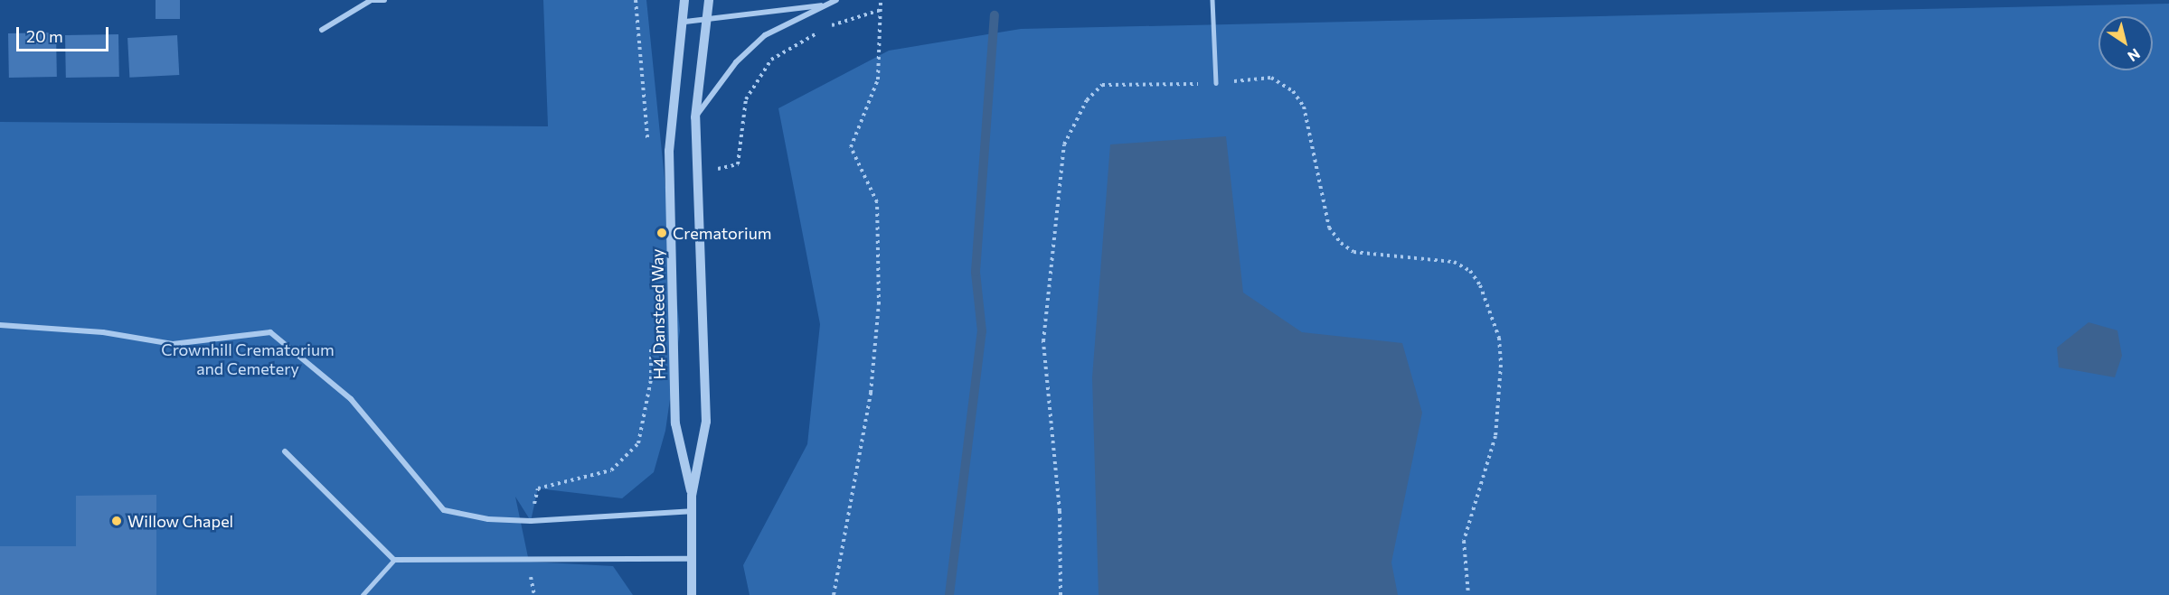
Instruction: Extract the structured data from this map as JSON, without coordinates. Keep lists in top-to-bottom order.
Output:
{
  "streets": {
    "street": ["H4 Dansteed Way"]
  },
  "parks": ["Crownhill Crematorium and Cemetery"],
  "places": ["Crematorium", "Willow Chapel"],
  "scale_bar": "20 m",
  "north": "bottom right"
}
